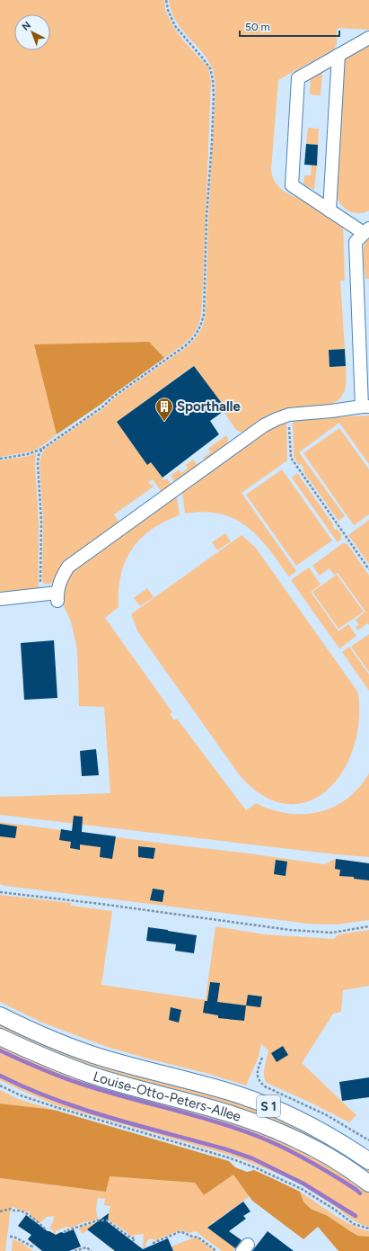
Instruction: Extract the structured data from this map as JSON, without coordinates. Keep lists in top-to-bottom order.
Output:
{
  "streets": {
    "main road": ["Louise-Otto-Peters-Allee", "S 1"]
  },
  "places": {
    "building": ["Sporthalle"]
  },
  "scale_bar": "50 m",
  "north": "top left"
}
